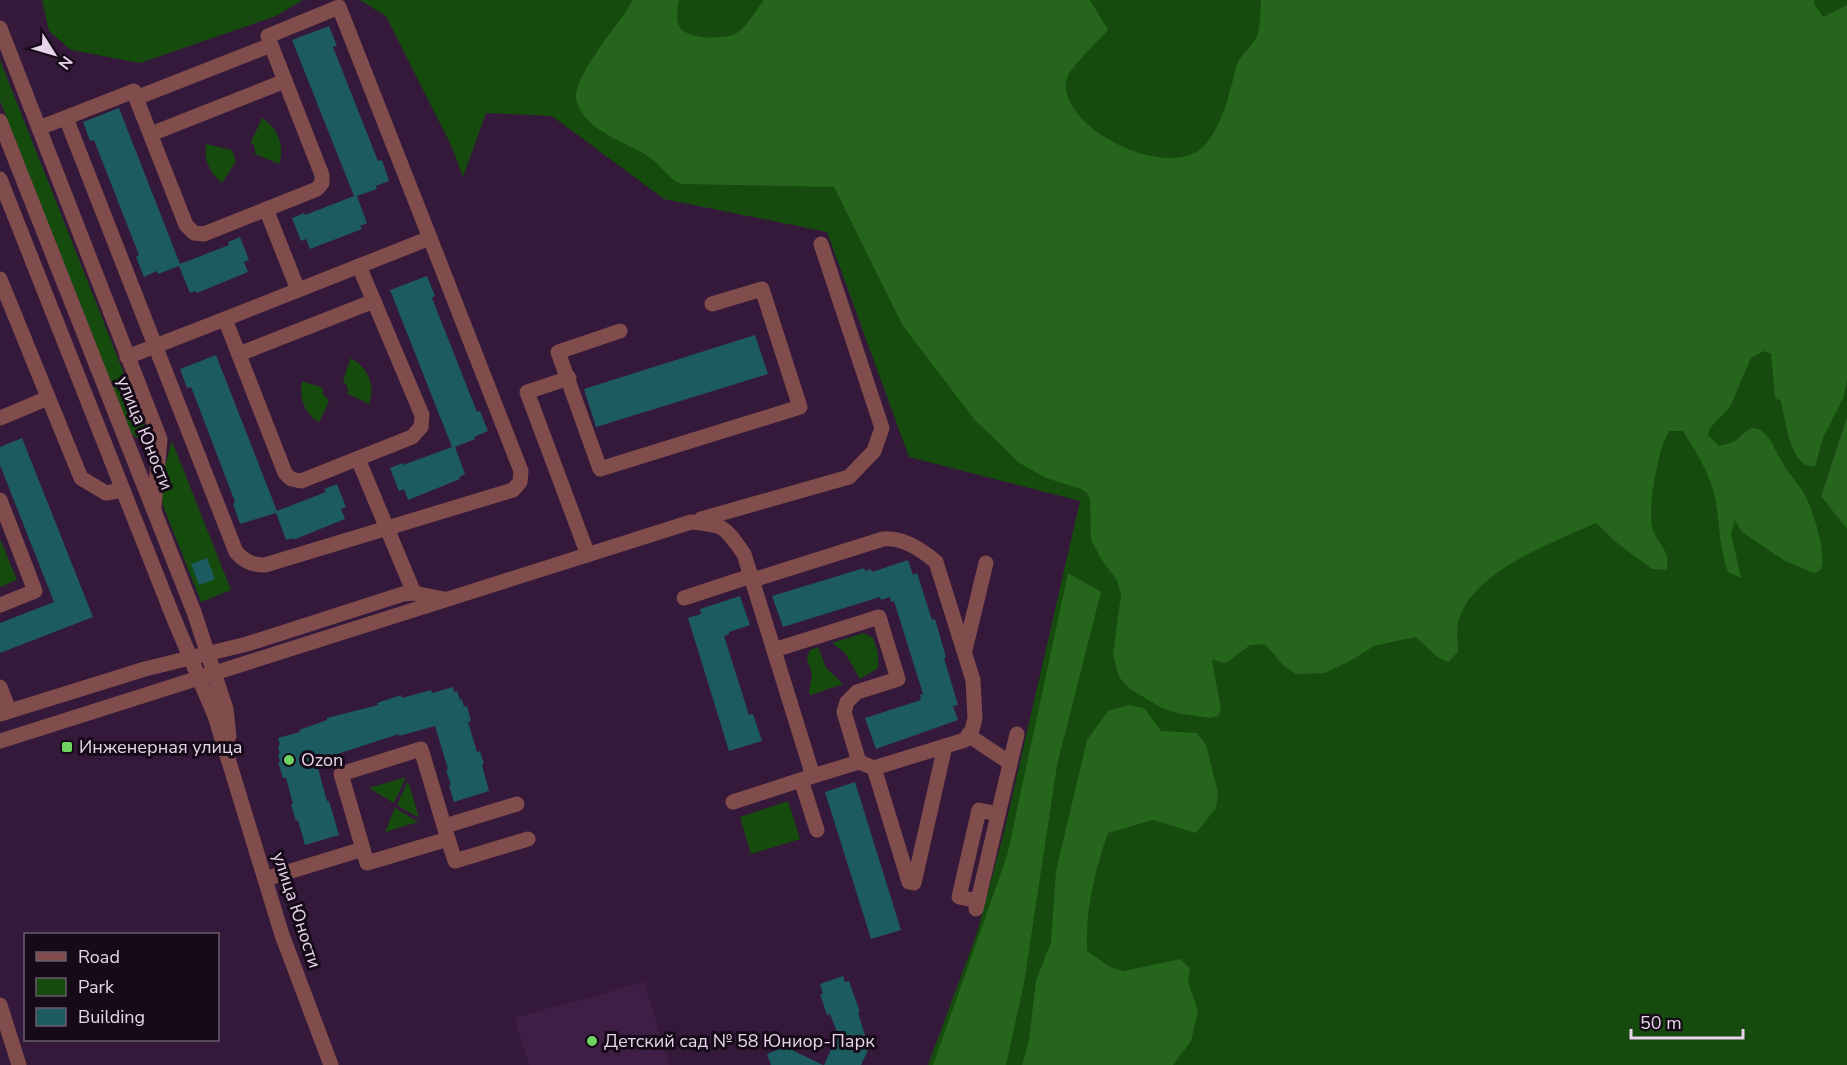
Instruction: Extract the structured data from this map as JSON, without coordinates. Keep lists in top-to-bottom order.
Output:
{
  "streets": {
    "street": ["улица Юности"]
  },
  "places": {
    "transit": ["Инженерная улица"],
    "other": ["Ozon", "Детский сад № 58 Юниор-Парк"]
  },
  "legend": ["Road", "Park", "Building"],
  "scale_bar": "50 m",
  "north": "bottom right"
}
